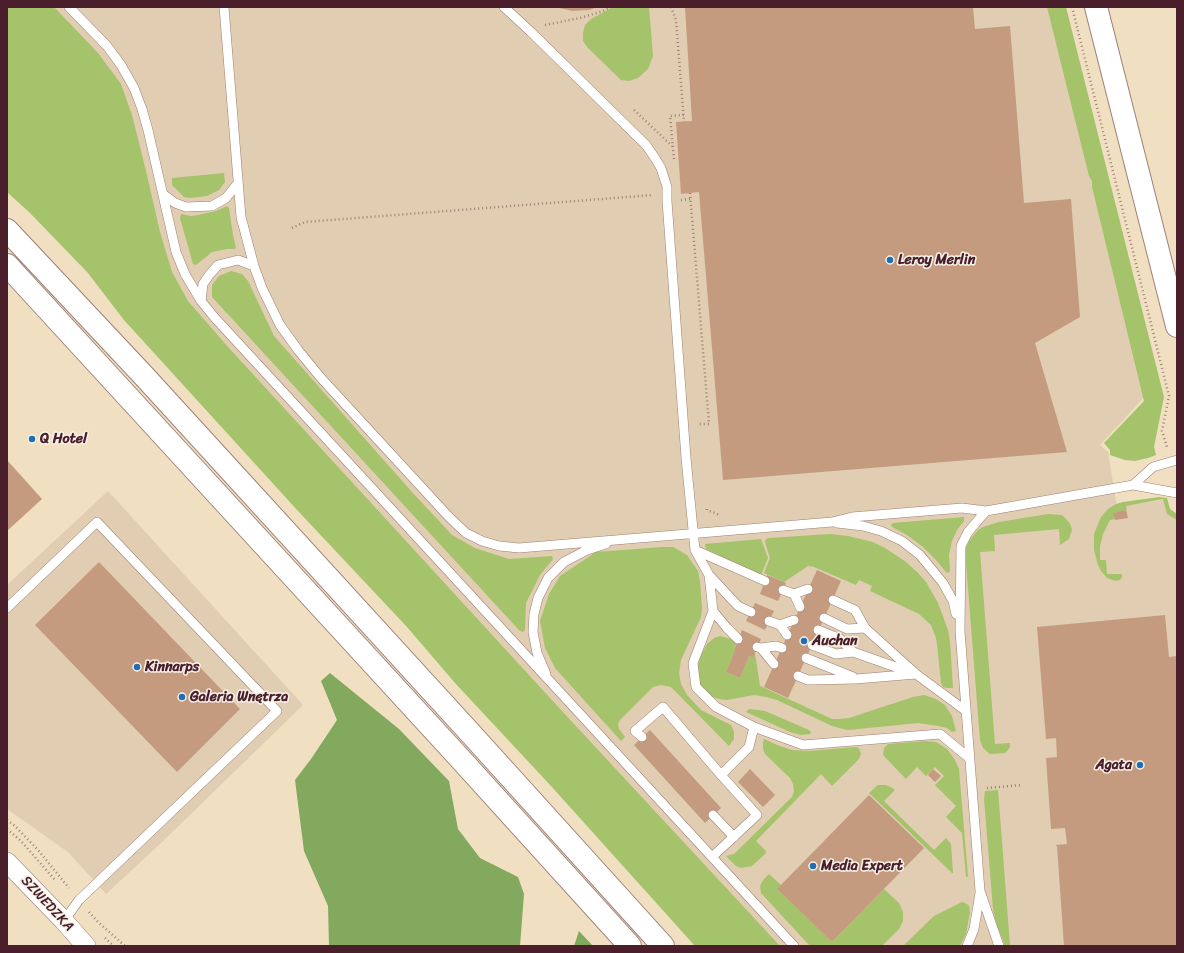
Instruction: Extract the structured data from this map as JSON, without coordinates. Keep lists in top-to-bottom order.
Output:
{
  "streets": {
    "street": ["SZWEDZKA"]
  },
  "places": [
    "Leroy Merlin",
    "Q Hotel",
    "Auchan",
    "Kinnarps",
    "Galeria Wnętrza",
    "Agata",
    "Media Expert"
  ]
}
